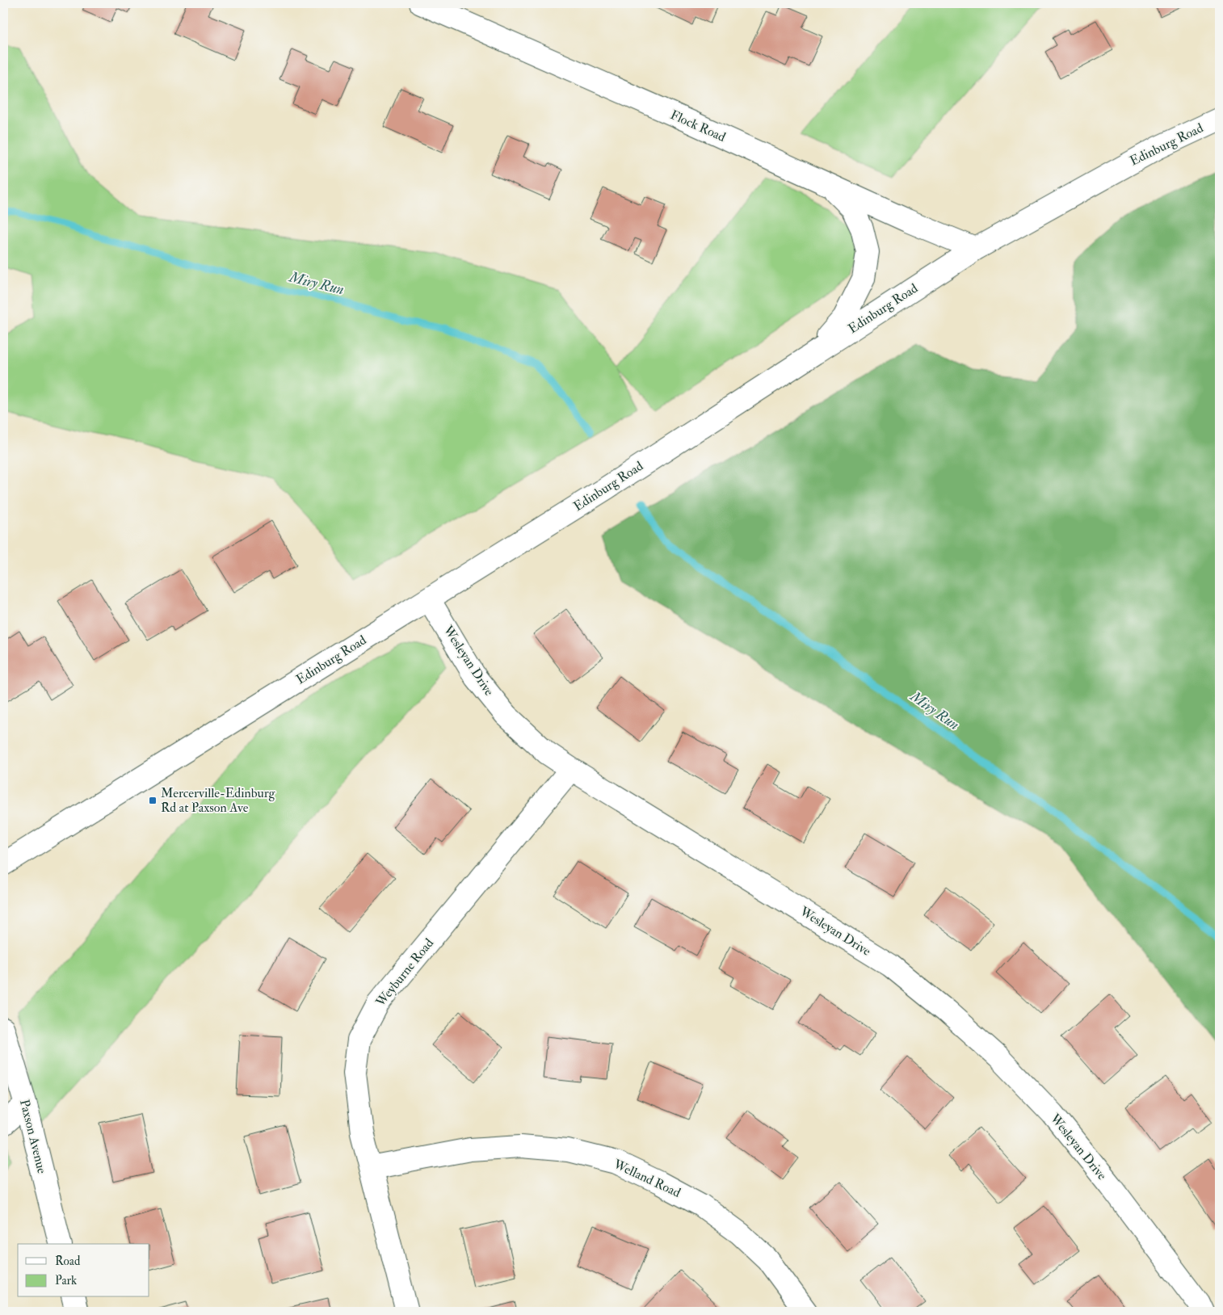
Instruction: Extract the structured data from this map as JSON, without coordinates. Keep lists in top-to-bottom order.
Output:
{
  "streets": {
    "street": [
      "Flock Road",
      "Edinburg Road",
      "Wesleyan Drive",
      "Weyburne Road",
      "Paxson Avenue",
      "Welland Road"
    ]
  },
  "crossings": [
    ["Flock Road", "Edinburg Road"],
    ["Edinburg Road", "Wesleyan Drive"],
    ["Wesleyan Drive", "Weyburne Road"],
    ["Weyburne Road", "Welland Road"]
  ],
  "water": ["Miry Run"],
  "places": {
    "transit": ["Mercerville-Edinburg Rd at Paxson Ave"]
  },
  "legend": ["Road", "Park"]
}
